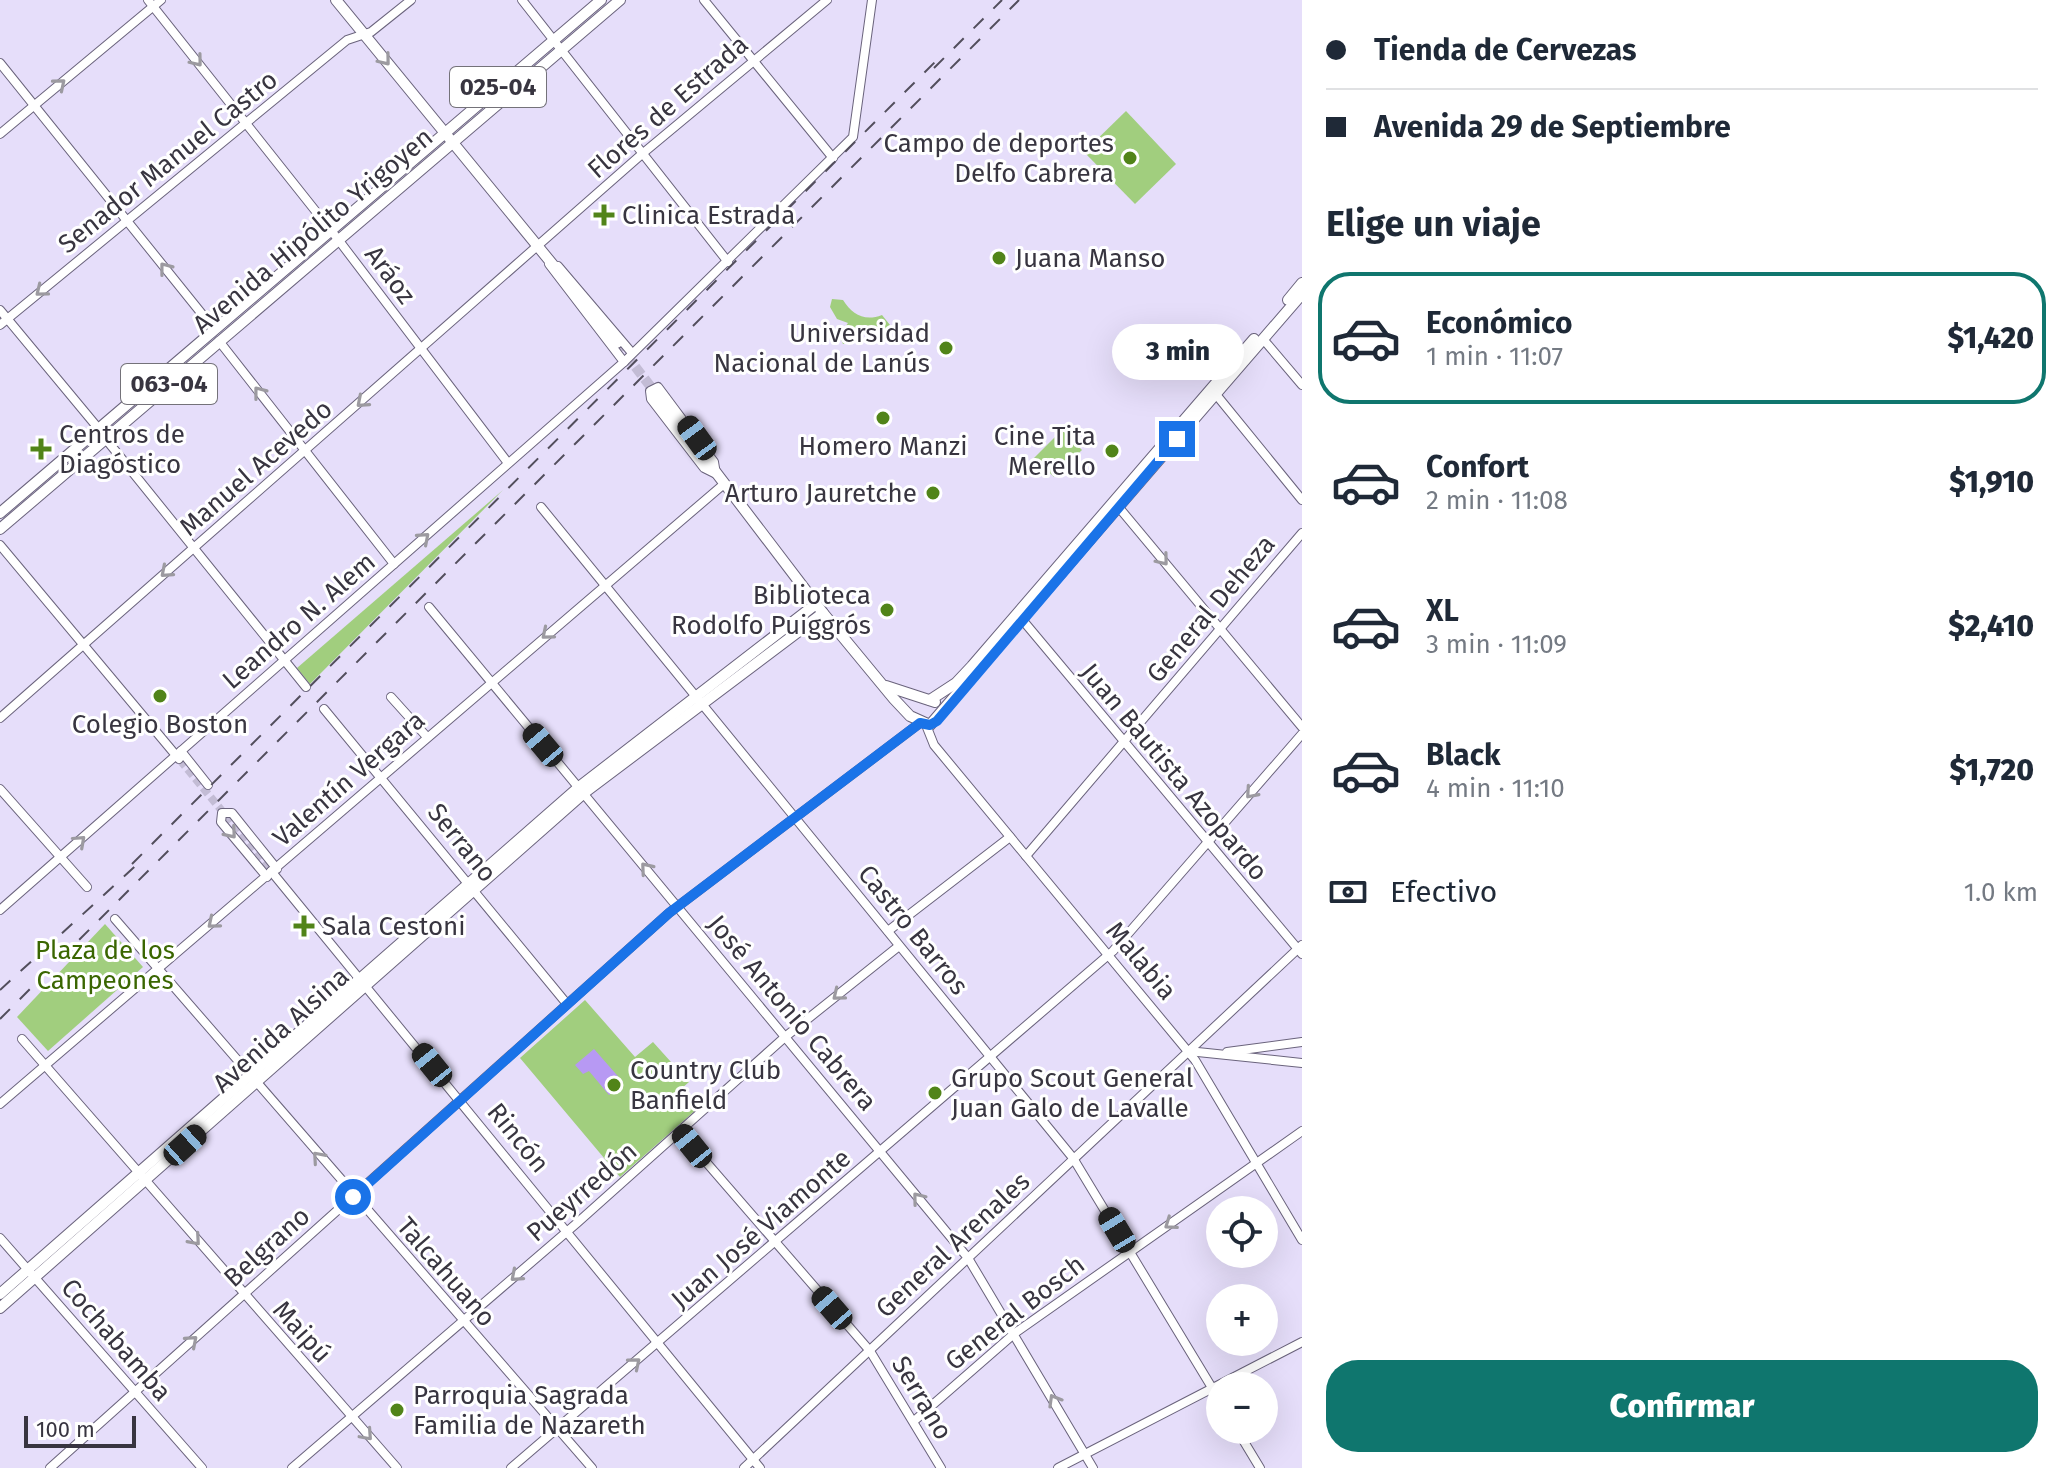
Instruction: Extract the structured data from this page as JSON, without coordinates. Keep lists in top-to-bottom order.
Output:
{
  "streets": {
    "main road": [
      "025-04",
      "Avenida Hipólito Yrigoyen",
      "063-04",
      "Malabia",
      "Avenida Alsina"
    ],
    "street": [
      "Flores de Estrada",
      "Senador Manuel Castro",
      "Aráoz",
      "Manuel Acevedo",
      "General Deheza",
      "Leandro N. Alem",
      "Juan Bautista Azopardo",
      "Valentín Vergara",
      "Serrano",
      "Castro Barros",
      "José Antonio Cabrera",
      "Rincón",
      "Pueyrredón",
      "Juan José Viamonte",
      "General Arenales",
      "Belgrano",
      "Talcahuano",
      "General Bosch",
      "Maipú",
      "Cochabamba"
    ]
  },
  "crossings": [
    ["Flores de Estrada", "Manuel Acevedo"],
    ["Senador Manuel Castro", "Aráoz"],
    ["Avenida Hipólito Yrigoyen", "Aráoz"],
    ["Aráoz", "Manuel Acevedo"],
    ["Aráoz", "Leandro N. Alem"],
    ["General Deheza", "Juan Bautista Azopardo"],
    ["General Deheza", "Malabia"],
    ["Juan Bautista Azopardo", "Juan José Viamonte"],
    ["Juan Bautista Azopardo", "General Arenales"],
    ["Valentín Vergara", "Serrano"],
    ["Valentín Vergara", "Castro Barros"],
    ["Valentín Vergara", "Malabia"],
    ["Valentín Vergara", "José Antonio Cabrera"],
    ["Valentín Vergara", "Rincón"],
    ["Valentín Vergara", "Talcahuano"],
    ["Valentín Vergara", "Maipú"],
    ["Serrano", "Avenida Alsina"],
    ["Serrano", "Pueyrredón"],
    ["Serrano", "Juan José Viamonte"],
    ["Serrano", "General Arenales"],
    ["Serrano", "Belgrano"],
    ["Serrano", "General Bosch"],
    ["Castro Barros", "Avenida Alsina"],
    ["Castro Barros", "Pueyrredón"],
    ["Castro Barros", "Juan José Viamonte"],
    ["Castro Barros", "General Arenales"],
    ["Castro Barros", "Belgrano"],
    ["Castro Barros", "General Bosch"],
    ["Malabia", "Avenida Alsina"],
    ["Malabia", "Juan José Viamonte"],
    ["Malabia", "General Arenales"],
    ["Malabia", "Belgrano"],
    ["Malabia", "General Bosch"],
    ["José Antonio Cabrera", "Avenida Alsina"],
    ["José Antonio Cabrera", "Pueyrredón"],
    ["José Antonio Cabrera", "Juan José Viamonte"],
    ["José Antonio Cabrera", "General Arenales"],
    ["José Antonio Cabrera", "Belgrano"],
    ["José Antonio Cabrera", "General Bosch"],
    ["Avenida Alsina", "Rincón"],
    ["Avenida Alsina", "Talcahuano"],
    ["Avenida Alsina", "Maipú"],
    ["Avenida Alsina", "Cochabamba"],
    ["Rincón", "Pueyrredón"],
    ["Rincón", "Juan José Viamonte"],
    ["Rincón", "General Arenales"],
    ["Rincón", "Belgrano"],
    ["Pueyrredón", "Talcahuano"],
    ["Pueyrredón", "Maipú"],
    ["Juan José Viamonte", "Talcahuano"],
    ["Belgrano", "Talcahuano"],
    ["Belgrano", "Maipú"],
    ["Belgrano", "Cochabamba"]
  ],
  "one_way": [
    "Manuel Acevedo",
    "José Antonio Cabrera",
    "Pueyrredón",
    "Maipú"
  ],
  "parks": ["Plaza de los Campeones"],
  "places": {
    "other": [
      "Campo de deportes Delfo Cabrera",
      "Juana Manso",
      "Universidad Nacional de Lanús",
      "Homero Manzi",
      "Cine Tita Merello",
      "Arturo Jauretche",
      "Biblioteca Rodolfo Puiggrós",
      "Colegio Boston",
      "Country Club Banfield",
      "Grupo Scout General Juan Galo de Lavalle",
      "Parroquia Sagrada Familia de Nazareth"
    ],
    "health": ["Clinica Estrada", "Centros de Diagóstico", "Sala Cestoni"]
  },
  "scale_bar": "100 m",
  "page": {
    "banner": ["Tienda de Cervezas", "Avenida 29 de Septiembre"],
    "heading": "Elige un viaje",
    "list": [
      {
        "name": "Económico",
        "note": "1 min · 11:07",
        "value": "$1,420"
      },
      {
        "name": "Confort",
        "note": "2 min · 11:08",
        "value": "$1,910"
      },
      {
        "name": "XL",
        "note": "3 min · 11:09",
        "value": "$2,410"
      },
      {
        "name": "Black",
        "note": "4 min · 11:10",
        "value": "$1,720"
      }
    ],
    "bubble": "3 min",
    "pay": ["Efectivo", "1.0 km"],
    "map_buttons": ["+", "−"],
    "buttons": "Confirmar",
    "scale": "100 m"
  }
}
